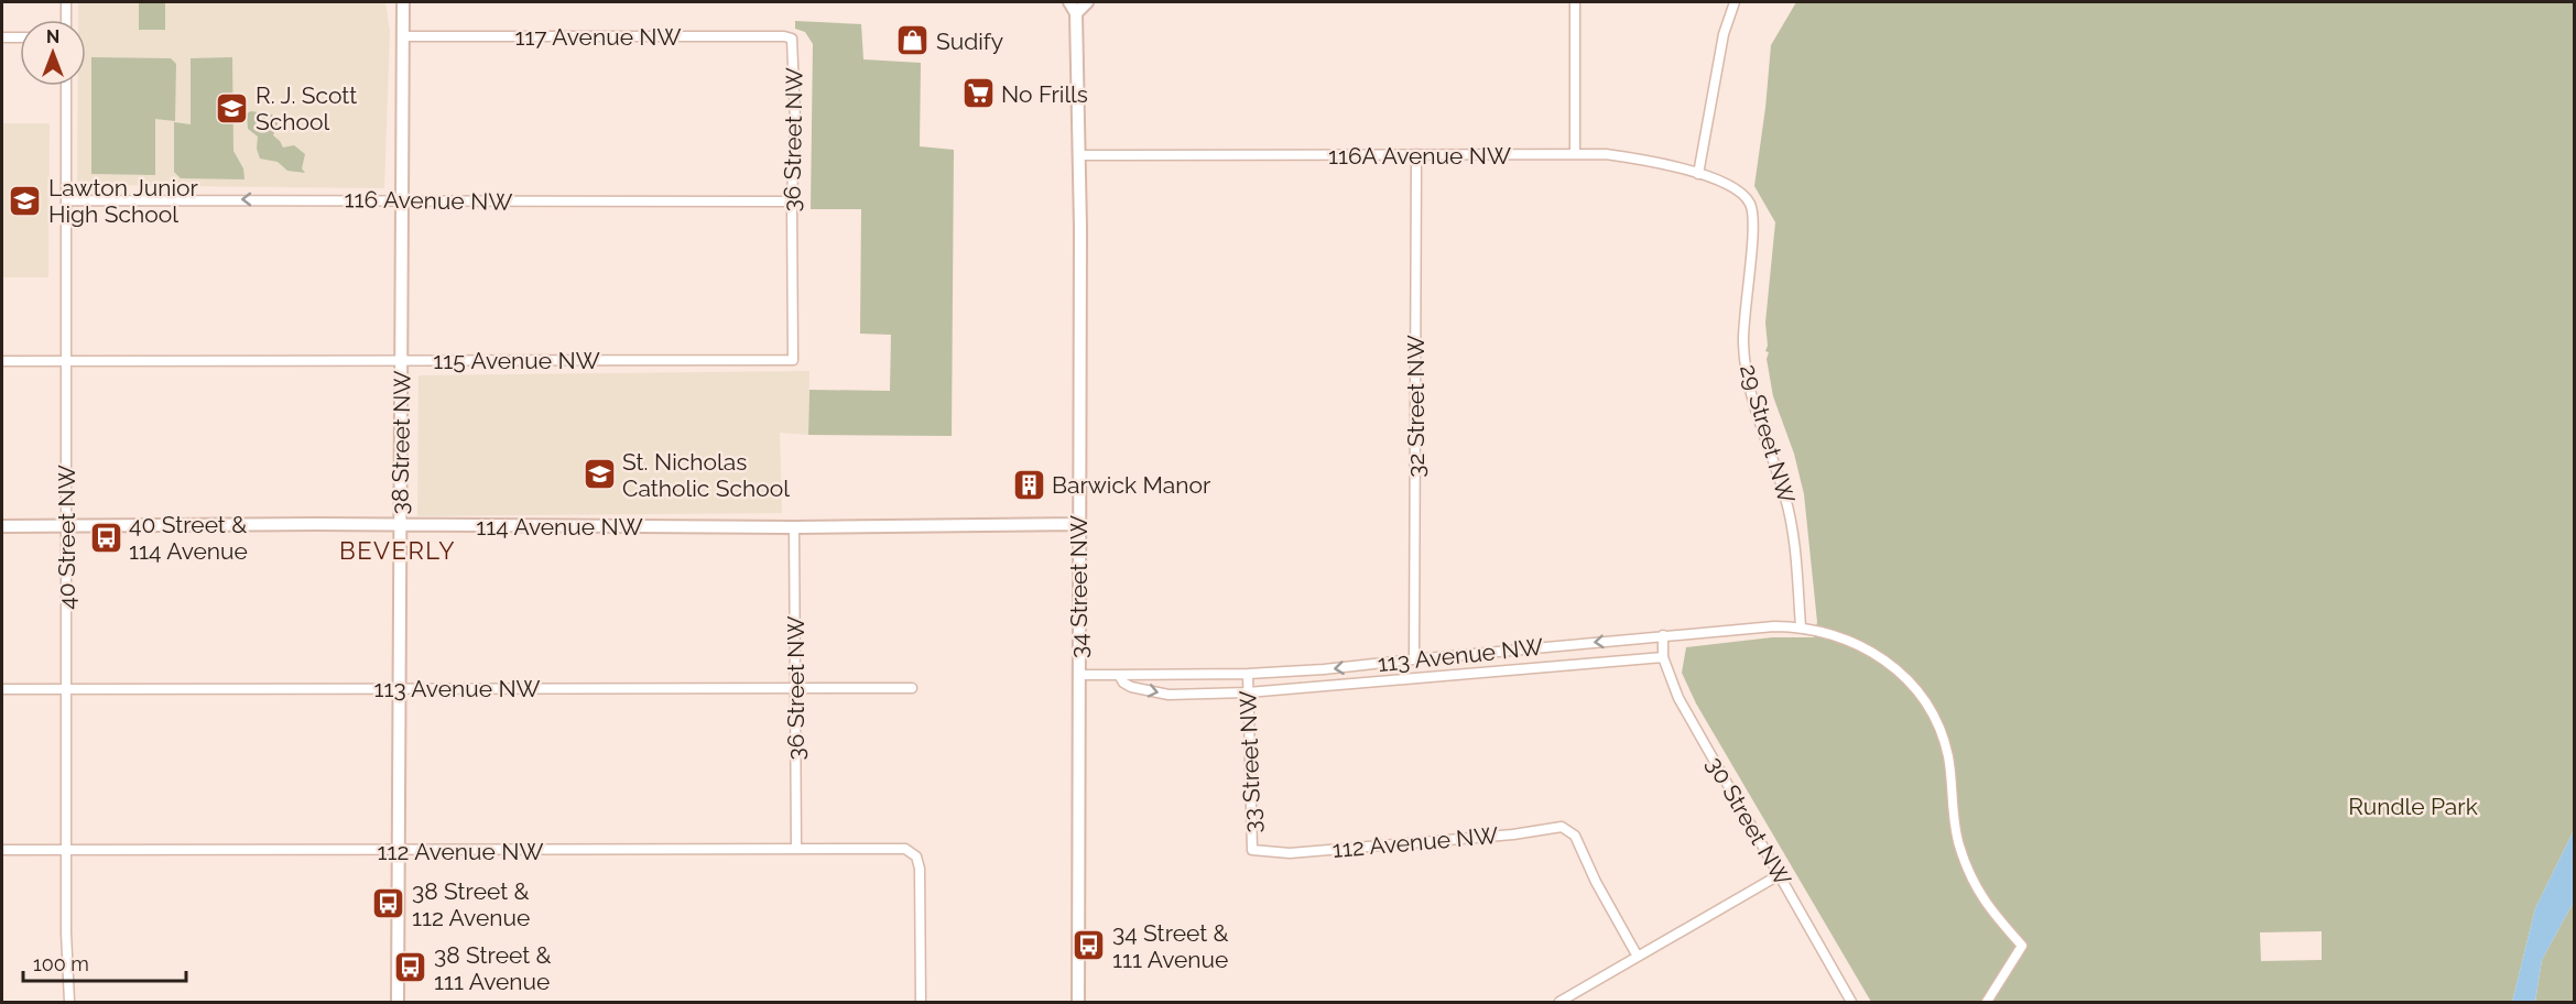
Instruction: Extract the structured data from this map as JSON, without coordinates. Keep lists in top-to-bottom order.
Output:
{
  "streets": {
    "street": [
      "117 Avenue NW",
      "36 Street NW",
      "116A Avenue NW",
      "116 Avenue NW",
      "115 Avenue NW",
      "32 Street NW",
      "29 Street NW",
      "38 Street NW",
      "114 Avenue NW",
      "40 Street NW",
      "34 Street NW",
      "113 Avenue NW",
      "33 Street NW",
      "30 Street NW",
      "112 Avenue NW"
    ]
  },
  "crossings": [
    ["117 Avenue NW", "36 Street NW"],
    ["117 Avenue NW", "38 Street NW"],
    ["36 Street NW", "116 Avenue NW"],
    ["36 Street NW", "115 Avenue NW"],
    ["36 Street NW", "114 Avenue NW"],
    ["36 Street NW", "113 Avenue NW"],
    ["36 Street NW", "112 Avenue NW"],
    ["116A Avenue NW", "32 Street NW"],
    ["116A Avenue NW", "29 Street NW"],
    ["116A Avenue NW", "34 Street NW"],
    ["116 Avenue NW", "38 Street NW"],
    ["116 Avenue NW", "40 Street NW"],
    ["115 Avenue NW", "38 Street NW"],
    ["115 Avenue NW", "40 Street NW"],
    ["32 Street NW", "113 Avenue NW"],
    ["29 Street NW", "113 Avenue NW"],
    ["38 Street NW", "114 Avenue NW"],
    ["38 Street NW", "113 Avenue NW"],
    ["38 Street NW", "112 Avenue NW"],
    ["114 Avenue NW", "40 Street NW"],
    ["114 Avenue NW", "34 Street NW"],
    ["40 Street NW", "113 Avenue NW"],
    ["40 Street NW", "112 Avenue NW"],
    ["34 Street NW", "113 Avenue NW"],
    ["113 Avenue NW", "33 Street NW"],
    ["113 Avenue NW", "30 Street NW"],
    ["33 Street NW", "112 Avenue NW"]
  ],
  "one_way": ["116 Avenue NW"],
  "districts": ["BEVERLY"],
  "parks": ["Rundle Park"],
  "places": {
    "shop": ["Sudify"],
    "supermarket": ["No Frills"],
    "school or university": ["R. J. Scott School", "Lawton Junior High School", "St. Nicholas Catholic School"],
    "building": ["Barwick Manor"],
    "bus stop": [
      "40 Street & 114 Avenue",
      "38 Street & 112 Avenue",
      "34 Street & 111 Avenue",
      "38 Street & 111 Avenue"
    ]
  },
  "scale_bar": "100 m",
  "north": "top"
}
